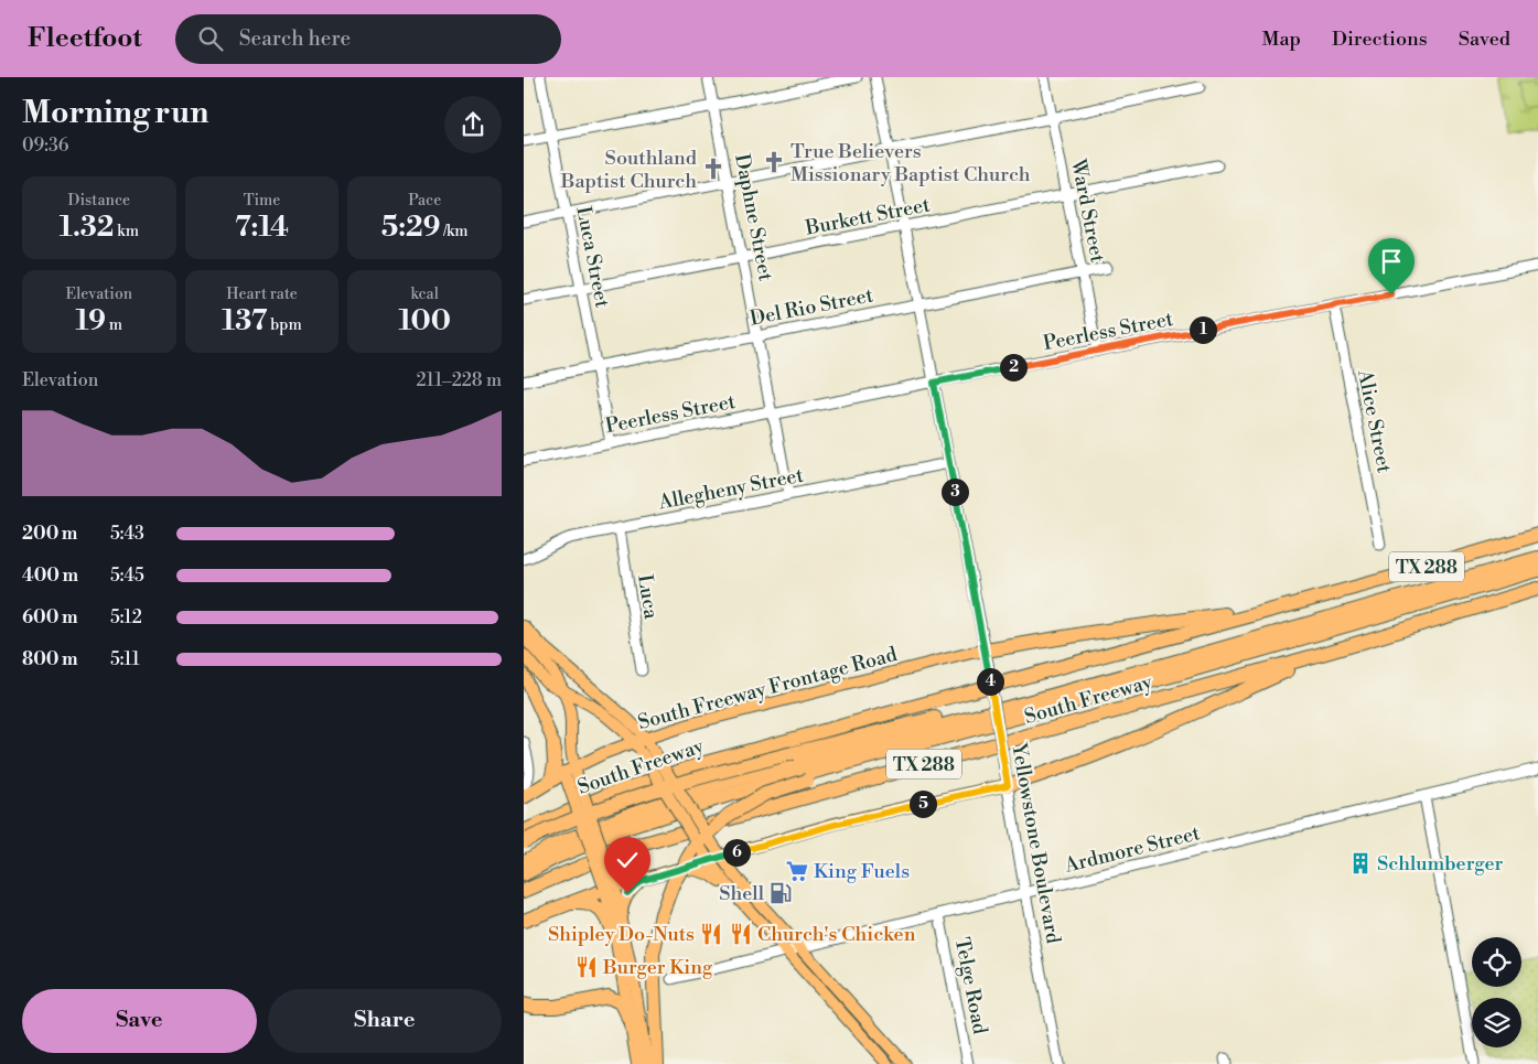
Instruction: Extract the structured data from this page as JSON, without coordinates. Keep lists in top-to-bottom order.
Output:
{
  "streets": {
    "highway": ["TX 288", "South Freeway"],
    "main road": ["South Freeway Frontage Road"],
    "street": [
      "Ward Street",
      "Burkett Street",
      "Daphne Street",
      "Luca Street",
      "Del Rio Street",
      "Peerless Street",
      "Alice Street",
      "Allegheny Street",
      "Luca",
      "Yellowstone Boulevard",
      "Ardmore Street",
      "Telge Road"
    ]
  },
  "crossings": [
    ["Ward Street", "Burkett Street"],
    ["Ward Street", "Del Rio Street"],
    ["Ward Street", "Peerless Street"],
    ["Burkett Street", "Daphne Street"],
    ["Burkett Street", "Luca Street"],
    ["Burkett Street", "Yellowstone Boulevard"],
    ["Daphne Street", "Del Rio Street"],
    ["Daphne Street", "Peerless Street"],
    ["Daphne Street", "Allegheny Street"],
    ["Luca Street", "Del Rio Street"],
    ["Luca Street", "Peerless Street"],
    ["Del Rio Street", "Yellowstone Boulevard"],
    ["Peerless Street", "Alice Street"],
    ["Peerless Street", "Yellowstone Boulevard"],
    ["Allegheny Street", "Luca"],
    ["Allegheny Street", "Yellowstone Boulevard"],
    ["South Freeway Frontage Road", "Yellowstone Boulevard"],
    ["Yellowstone Boulevard", "Ardmore Street"],
    ["Ardmore Street", "Telge Road"]
  ],
  "places": {
    "church": ["True Believers Missionary Baptist Church", "Southland Baptist Church"],
    "building": ["Schlumberger"],
    "supermarket": ["King Fuels"],
    "fuel station": ["Shell"],
    "restaurant": ["Shipley Do-Nuts", "Church's Chicken", "Burger King"]
  },
  "page": {
    "header": "Fleetfoot",
    "search": "Search here",
    "nav": ["Map", "Directions", "Saved"],
    "heading": ["Morning run", "09:36"],
    "stats": [
      ["Distance", "1.32 km"],
      ["Time", "7:14"],
      ["Pace", "5:29 /km"],
      ["Elevation", "19 m"],
      ["Heart rate", "137 bpm"],
      ["kcal", "100"]
    ],
    "pins": [
      "1",
      "2",
      "3",
      "4",
      "5",
      "6"
    ],
    "chart": ["Elevation", "211–228 m"],
    "list": [
      {
        "name": "200 m",
        "note": "5:43"
      },
      {
        "name": "400 m",
        "note": "5:45"
      },
      {
        "name": "600 m",
        "note": "5:12"
      },
      {
        "name": "800 m",
        "note": "5:11"
      }
    ],
    "buttons": ["Save", "Share"]
  }
}
